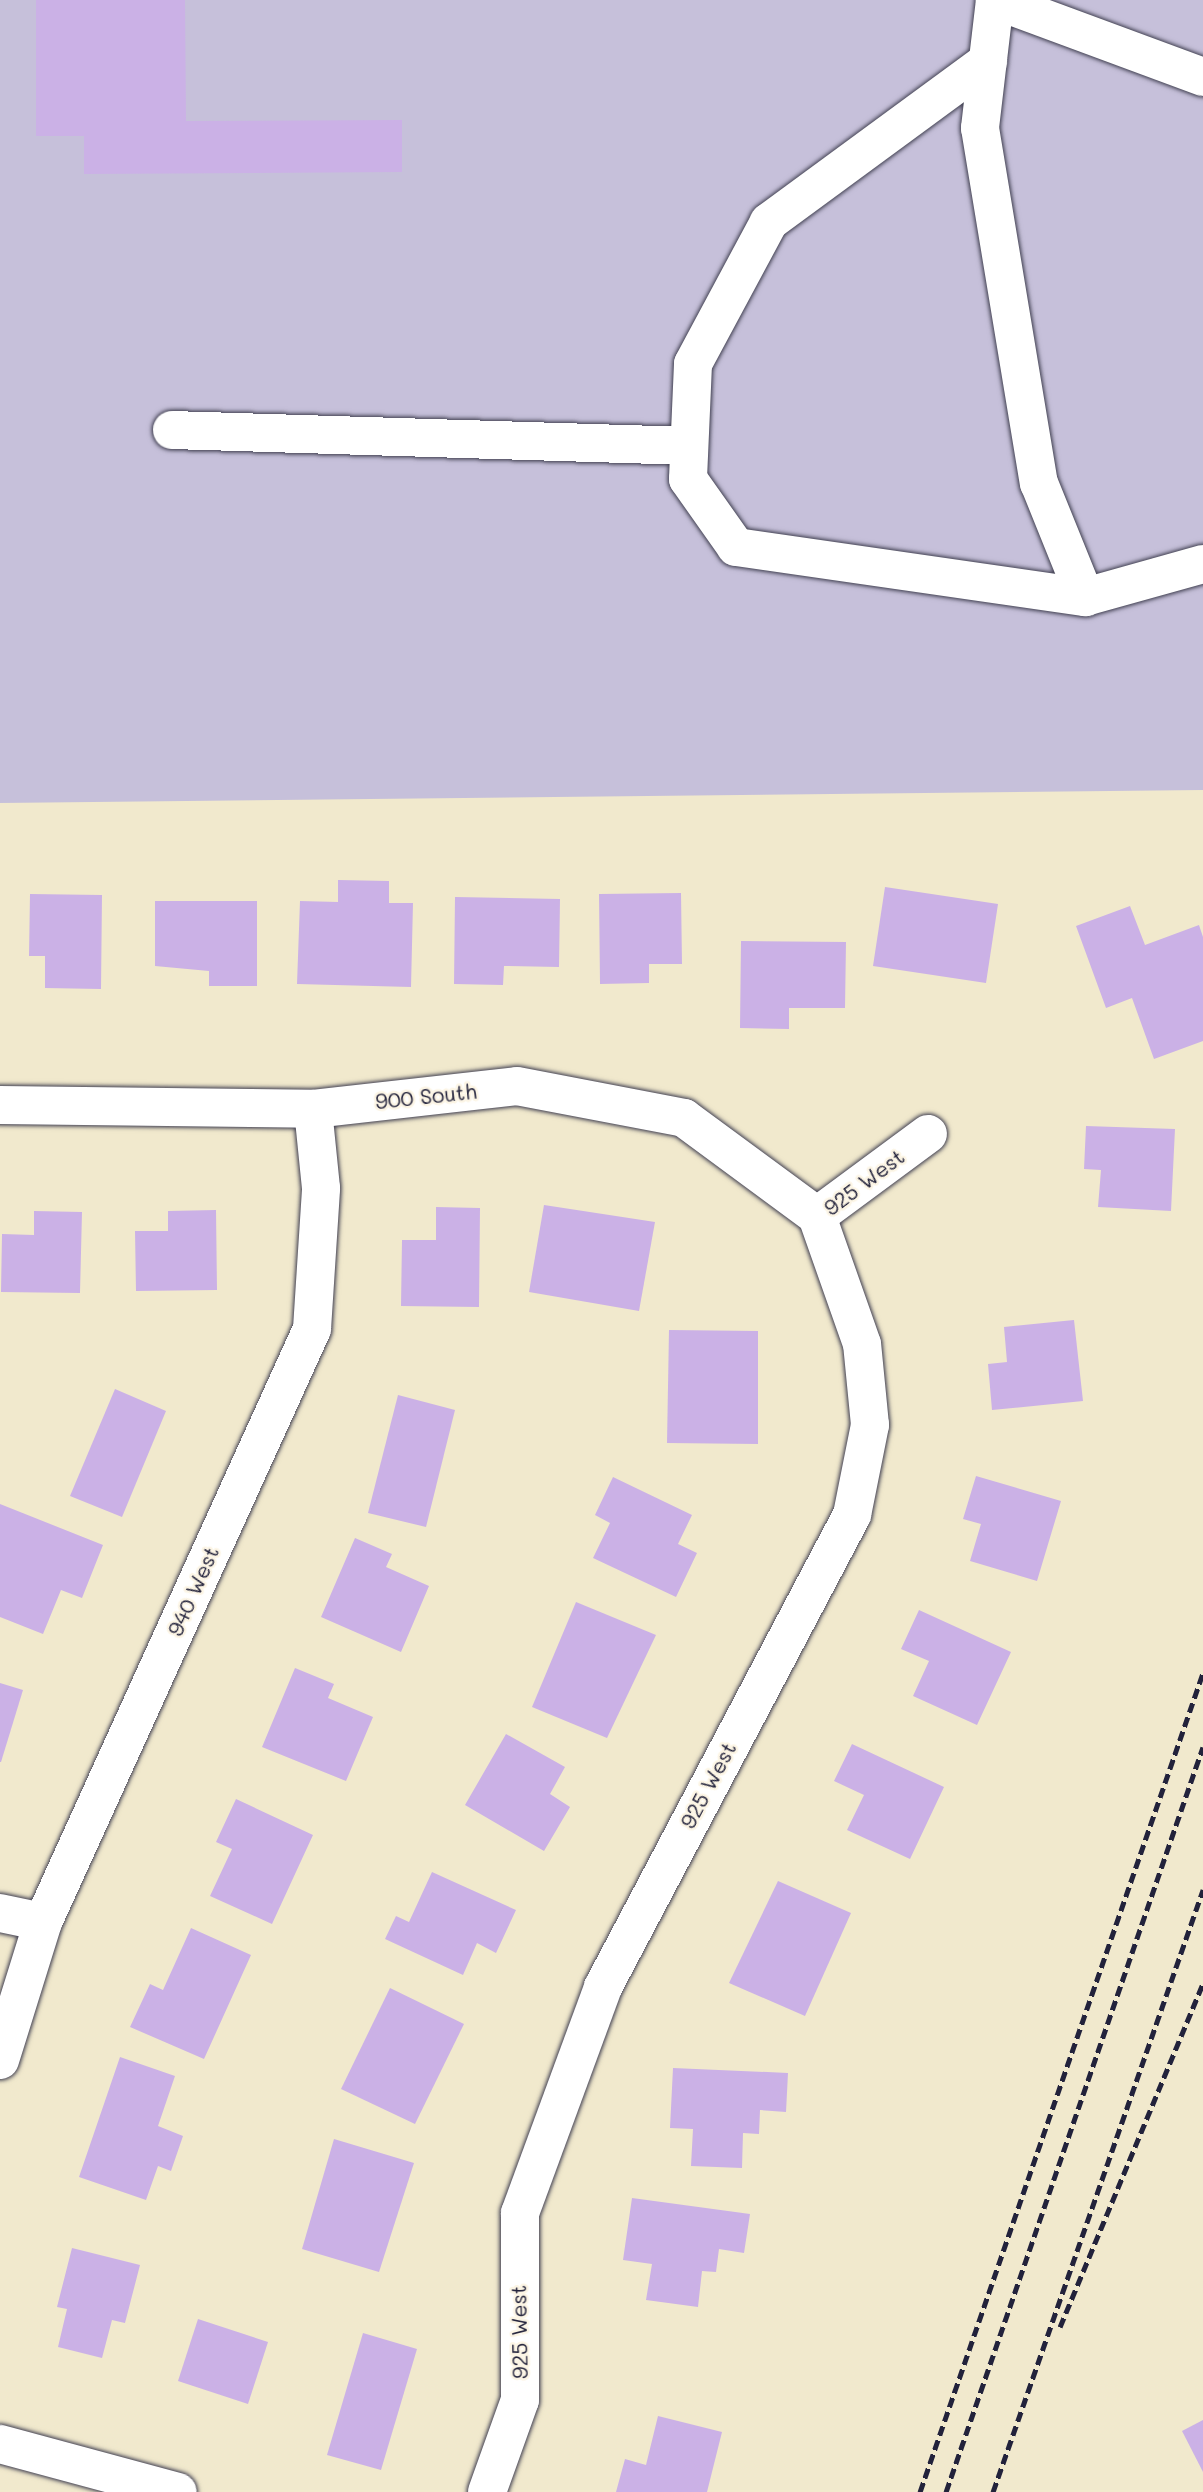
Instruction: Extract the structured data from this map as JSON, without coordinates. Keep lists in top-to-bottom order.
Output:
{
  "streets": {
    "street": ["900 South", "925 West", "940 West"]
  },
  "crossings": [
    ["900 South", "925 West"],
    ["900 South", "940 West"]
  ]
}
